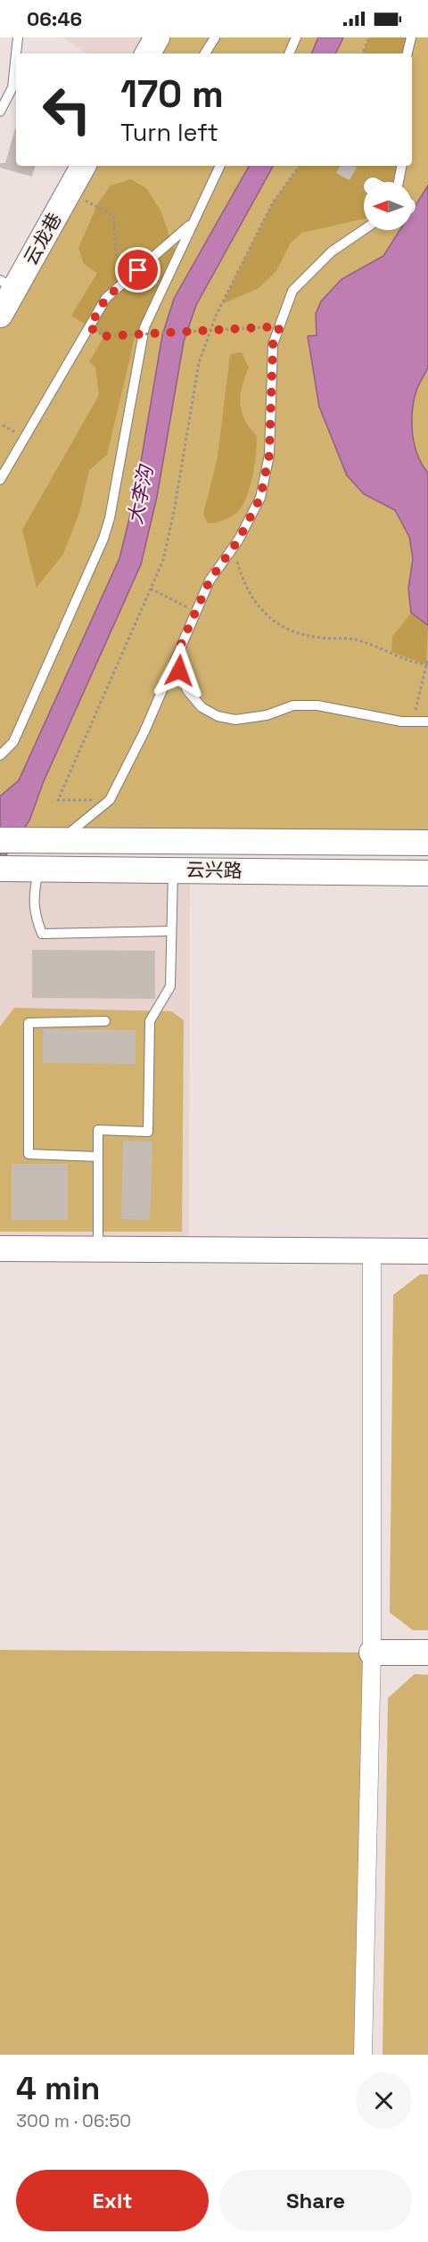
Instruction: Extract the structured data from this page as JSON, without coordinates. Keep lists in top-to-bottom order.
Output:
{
  "streets": {
    "street": ["云龙巷", "云兴路"]
  },
  "water": ["大李沟"],
  "north": "left",
  "page": {
    "status": "06:46",
    "turn": ["170 m", "Turn left"],
    "heading": ["4 min", "300 m · 06:50"],
    "buttons": ["Exit", "Share"]
  }
}
